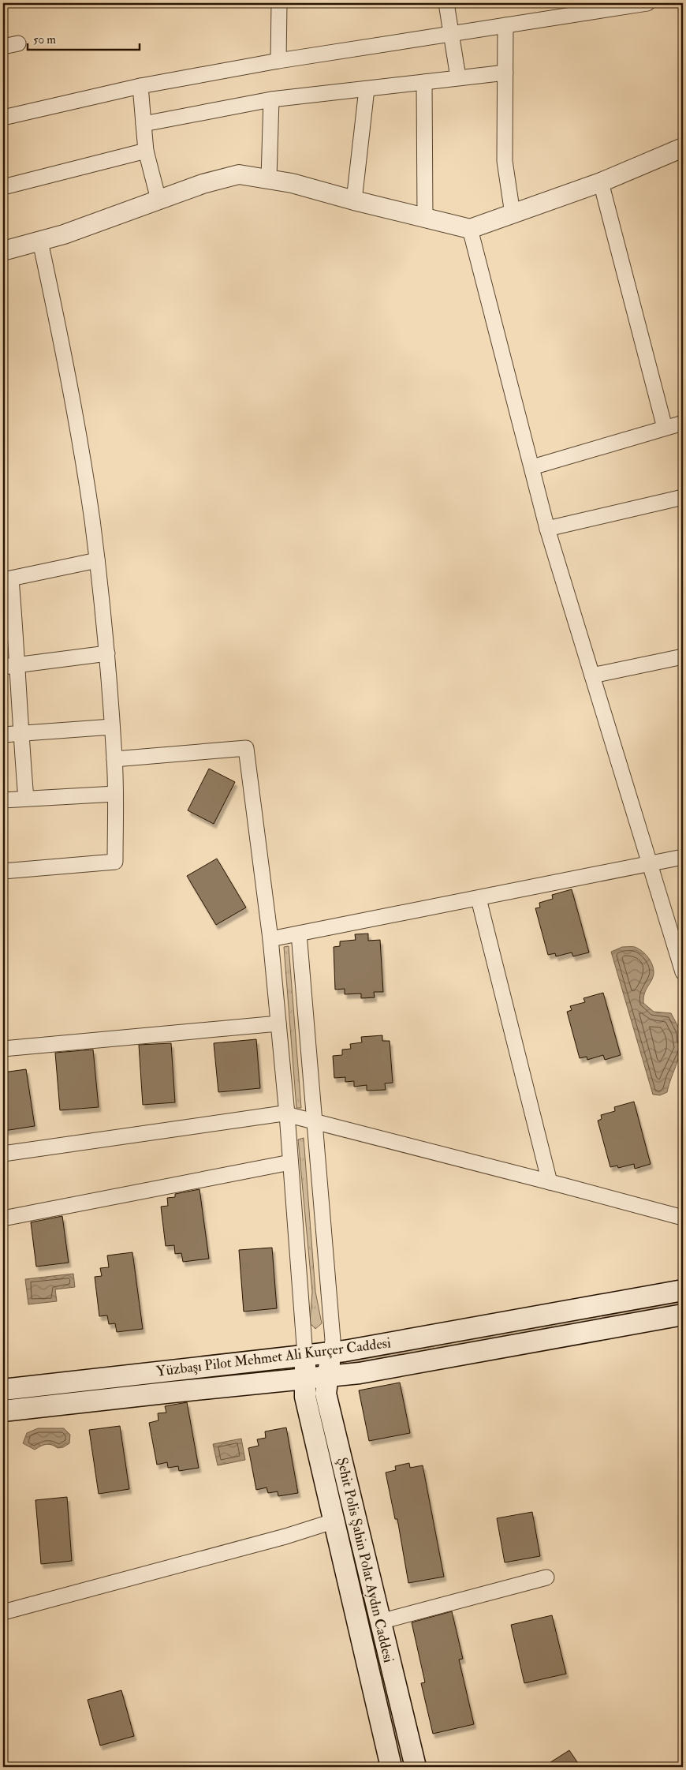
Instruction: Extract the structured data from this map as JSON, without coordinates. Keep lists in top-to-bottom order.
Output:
{
  "streets": {
    "main road": ["Yüzbaşı Pilot Mehmet Ali Kurçer Caddesi", "Şehit Polis Şahin Polat Aydın Caddesi"]
  },
  "crossings": [
    ["Yüzbaşı Pilot Mehmet Ali Kurçer Caddesi", "Şehit Polis Şahin Polat Aydın Caddesi"]
  ],
  "scale_bar": "50 m"
}
